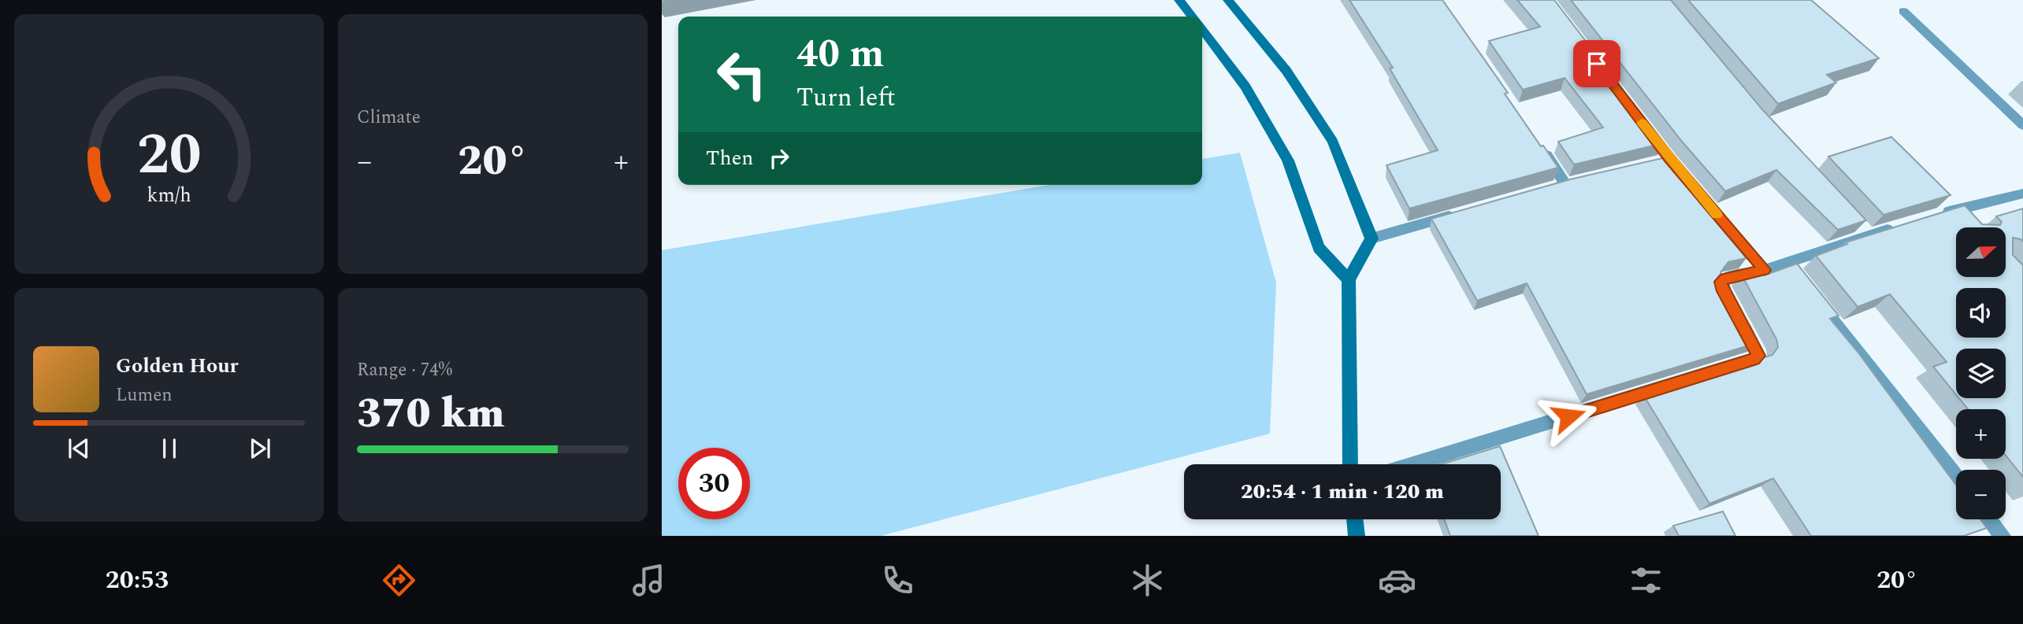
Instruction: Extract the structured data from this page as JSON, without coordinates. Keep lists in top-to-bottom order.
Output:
{
  "north": "right",
  "page": {
    "tile": [
      "Climate",
      ["Range · 74%", "370 km"]
    ],
    "turn": ["40 m", "Turn left"],
    "then": "Then",
    "heat": ["−", "20°", "+"],
    "map_buttons": ["+", "−"],
    "song": ["Golden Hour", "Lumen"],
    "limit": "30",
    "trip": "20:54 · 1 min · 120 m",
    "tabs": ["20:53", "20°"],
    "gauge": ["20", "km/h"]
  }
}
